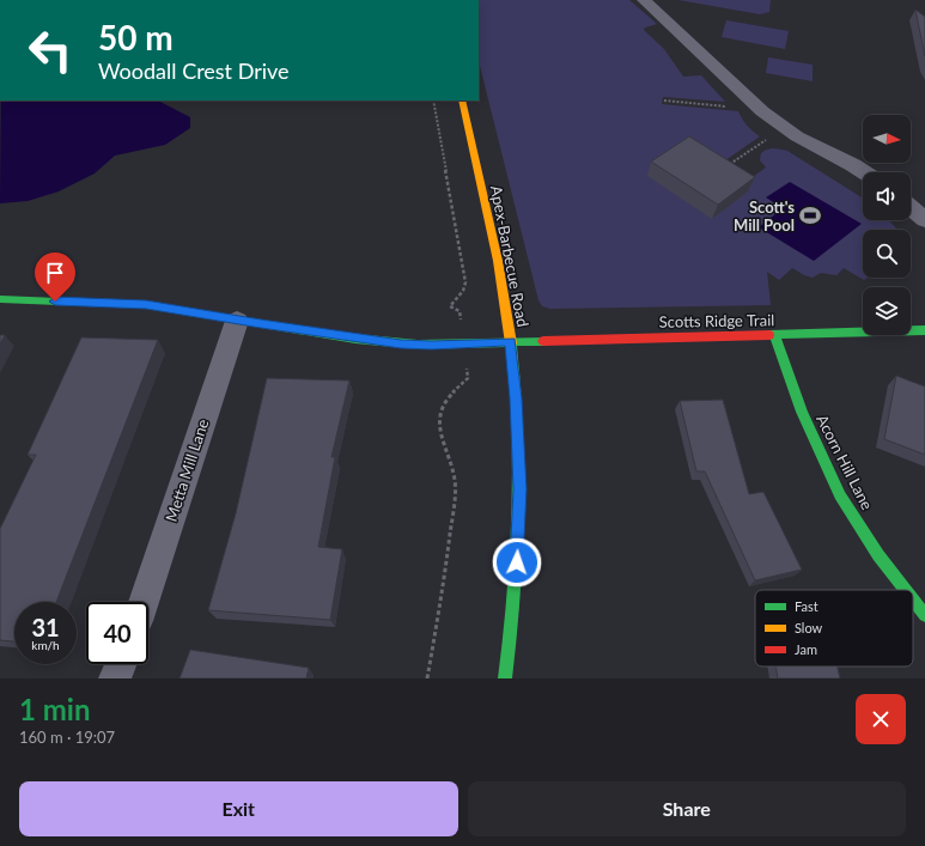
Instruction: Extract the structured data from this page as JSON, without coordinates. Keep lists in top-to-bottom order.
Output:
{
  "streets": {
    "street": [
      "Apex-Barbecue Road",
      "Scotts Ridge Trail",
      "Acorn Hill Lane",
      "Metta Mill Lane"
    ]
  },
  "crossings": [
    ["Apex-Barbecue Road", "Scotts Ridge Trail"],
    ["Scotts Ridge Trail", "Acorn Hill Lane"],
    ["Scotts Ridge Trail", "Metta Mill Lane"]
  ],
  "places": {
    "sports": ["Scott's Mill Pool"]
  },
  "legend": ["Fast", "Slow", "Jam"],
  "north": "right",
  "page": {
    "turn": ["50 m", "Woodall Crest Drive"],
    "speed": "31 km/h",
    "limit": "40",
    "heading": ["1 min", "160 m · 19:07"],
    "buttons": ["Exit", "Share"]
  }
}
